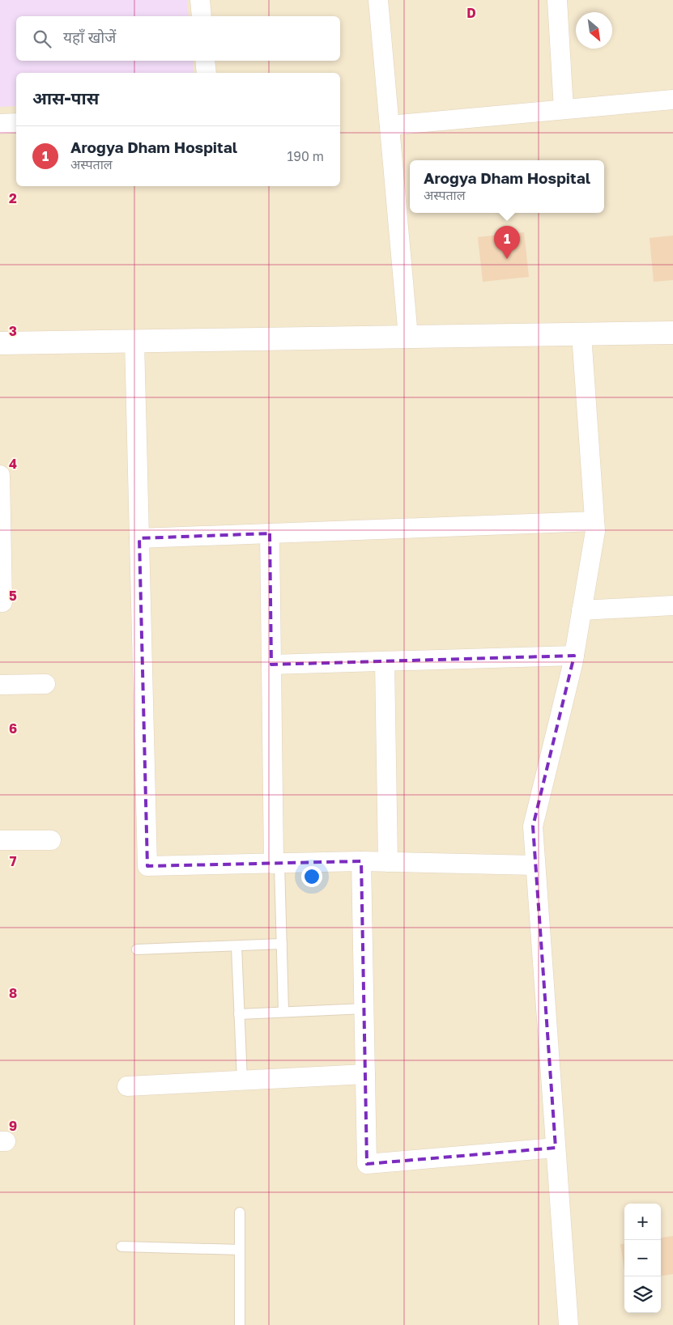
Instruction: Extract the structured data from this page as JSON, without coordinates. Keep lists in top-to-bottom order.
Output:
{
  "north": "bottom right",
  "page": {
    "search": "यहाँ खोजें",
    "heading": "आस-पास",
    "list": [
      {
        "mark": "1",
        "name": "Arogya Dham Hospital",
        "note": "अस्पताल",
        "value": "190 m"
      }
    ],
    "popup": ["Arogya Dham Hospital", "अस्पताल"],
    "pins": "1",
    "map_buttons": ["+", "−"]
  },
  "grid": {
    "columns": ["D"],
    "rows": [
      "2",
      "3",
      "4",
      "5",
      "6",
      "7",
      "8",
      "9"
    ]
  }
}
